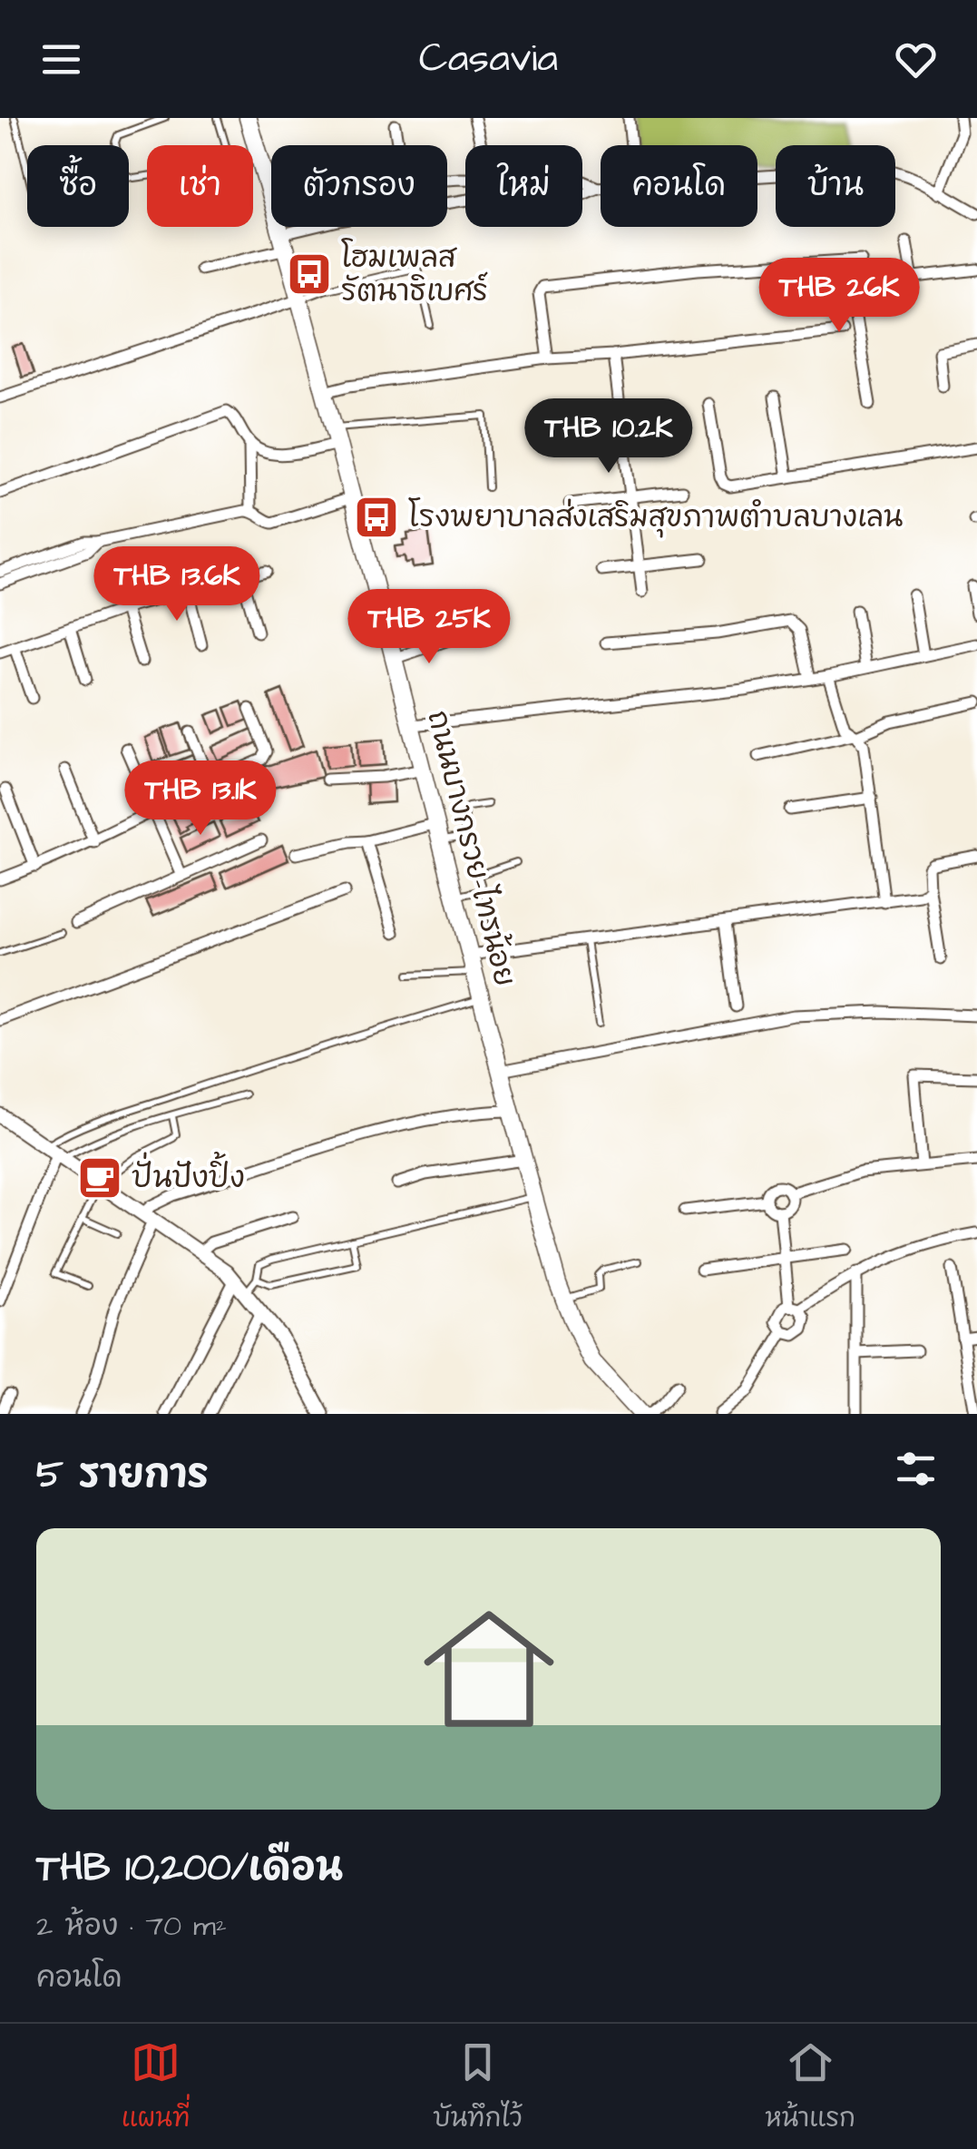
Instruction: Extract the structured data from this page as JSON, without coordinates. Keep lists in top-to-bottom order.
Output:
{
  "streets": {
    "main road": ["ถนนบางกรวย-ไทรน้อย"]
  },
  "places": {
    "bus stop": ["โฮมเพลส รัตนาธิเบศร์", "โรงพยาบาลส่งเสริมสุขภาพตำบลบางเลน"],
    "cafe": ["ปั่นปังปิ้ง"]
  },
  "page": {
    "header": "Casavia",
    "chip": [
      "ซื้อ",
      "เช่า",
      "ตัวกรอง",
      "ใหม่",
      "คอนโด",
      "บ้าน"
    ],
    "price": [
      "THB 26K",
      "THB 10.2K",
      "THB 13.6K",
      "THB 25K",
      "THB 13.1K"
    ],
    "heading": "5 รายการ",
    "list": [
      {
        "name": "THB 10,200/เดือน",
        "note": "2 ห้อง · 70 m² · คอนโด"
      }
    ],
    "tabs": ["แผนที่", "บันทึกไว้", "หน้าแรก"]
  }
}
